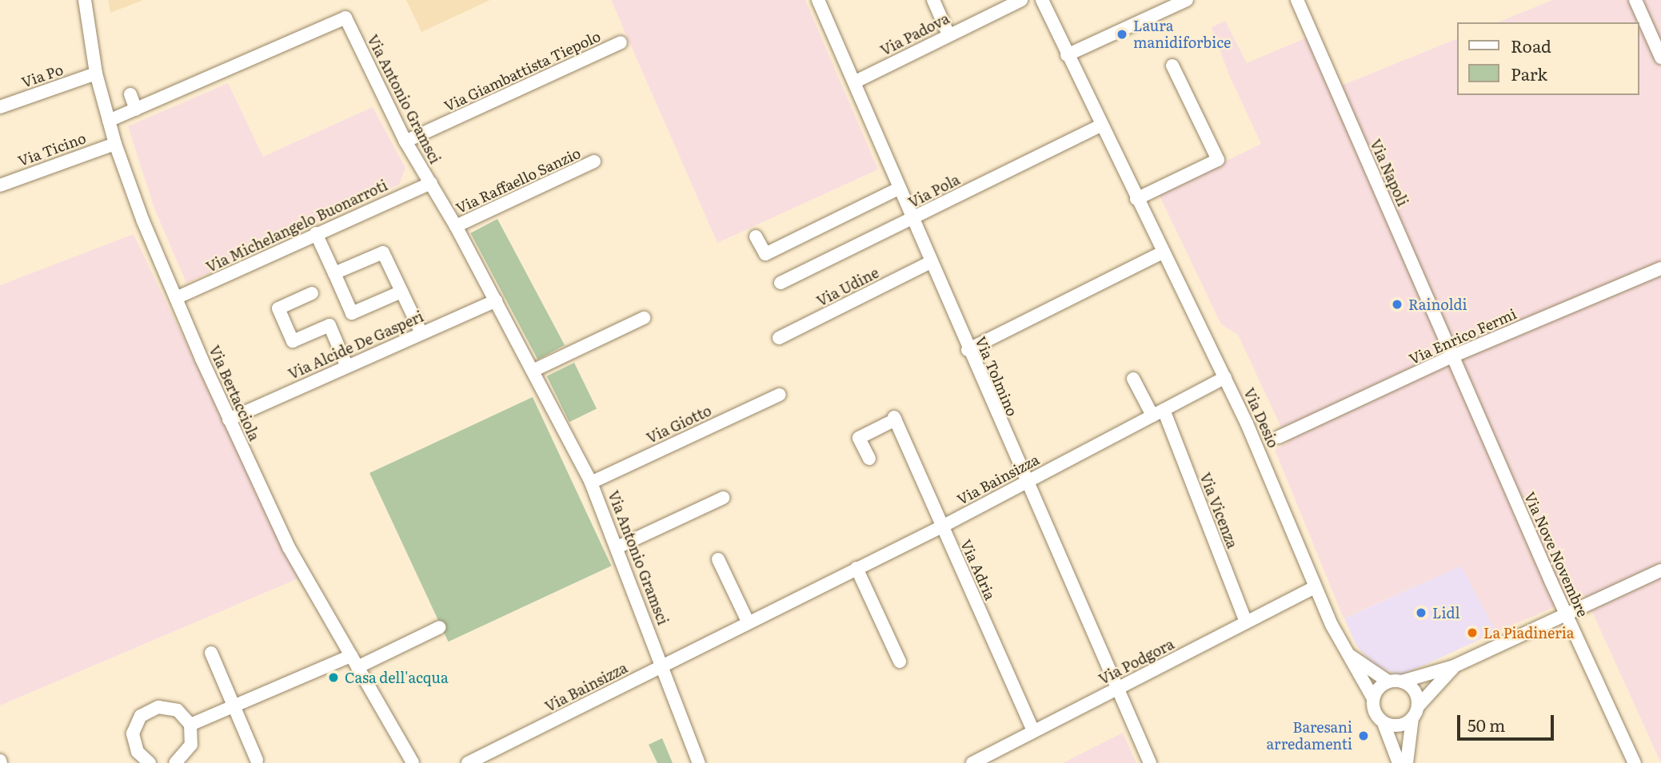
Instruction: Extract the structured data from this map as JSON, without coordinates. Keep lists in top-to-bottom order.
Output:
{
  "streets": {
    "street": [
      "Via Padova",
      "Via Giambattista Tiepolo",
      "Via Po",
      "Via Antonio Gramsci",
      "Via Ticino",
      "Via Napoli",
      "Via Raffaello Sanzio",
      "Via Pola",
      "Via Michelangelo Buonarroti",
      "Via Udine",
      "Via Enrico Fermi",
      "Via Alcide De Gasperi",
      "Via Tolmino",
      "Via Bertacciola",
      "Via Desio",
      "Via Giotto",
      "Via Bainsizza",
      "Via Vicenza",
      "Via Nove Novembre",
      "Via Adria",
      "Via Podgora"
    ]
  },
  "crossings": [
    ["Via Padova", "Via Tolmino"],
    ["Via Giambattista Tiepolo", "Via Antonio Gramsci"],
    ["Via Po", "Via Bertacciola"],
    ["Via Antonio Gramsci", "Via Raffaello Sanzio"],
    ["Via Antonio Gramsci", "Via Michelangelo Buonarroti"],
    ["Via Antonio Gramsci", "Via Alcide De Gasperi"],
    ["Via Antonio Gramsci", "Via Giotto"],
    ["Via Antonio Gramsci", "Via Bainsizza"],
    ["Via Ticino", "Via Bertacciola"],
    ["Via Napoli", "Via Enrico Fermi"],
    ["Via Napoli", "Via Nove Novembre"],
    ["Via Pola", "Via Tolmino"],
    ["Via Pola", "Via Desio"],
    ["Via Michelangelo Buonarroti", "Via Bertacciola"],
    ["Via Udine", "Via Tolmino"],
    ["Via Enrico Fermi", "Via Nove Novembre"],
    ["Via Alcide De Gasperi", "Via Bertacciola"],
    ["Via Tolmino", "Via Bainsizza"],
    ["Via Tolmino", "Via Podgora"],
    ["Via Desio", "Via Bainsizza"],
    ["Via Desio", "Via Podgora"],
    ["Via Bainsizza", "Via Vicenza"],
    ["Via Bainsizza", "Via Adria"],
    ["Via Vicenza", "Via Podgora"],
    ["Via Adria", "Via Podgora"]
  ],
  "places": [
    "Laura manidiforbice",
    "Rainoldi",
    "Lidl",
    "La Piadineria",
    "Casa dell'acqua",
    "Baresani arredamenti"
  ],
  "legend": ["Road", "Park"],
  "scale_bar": "50 m"
}
